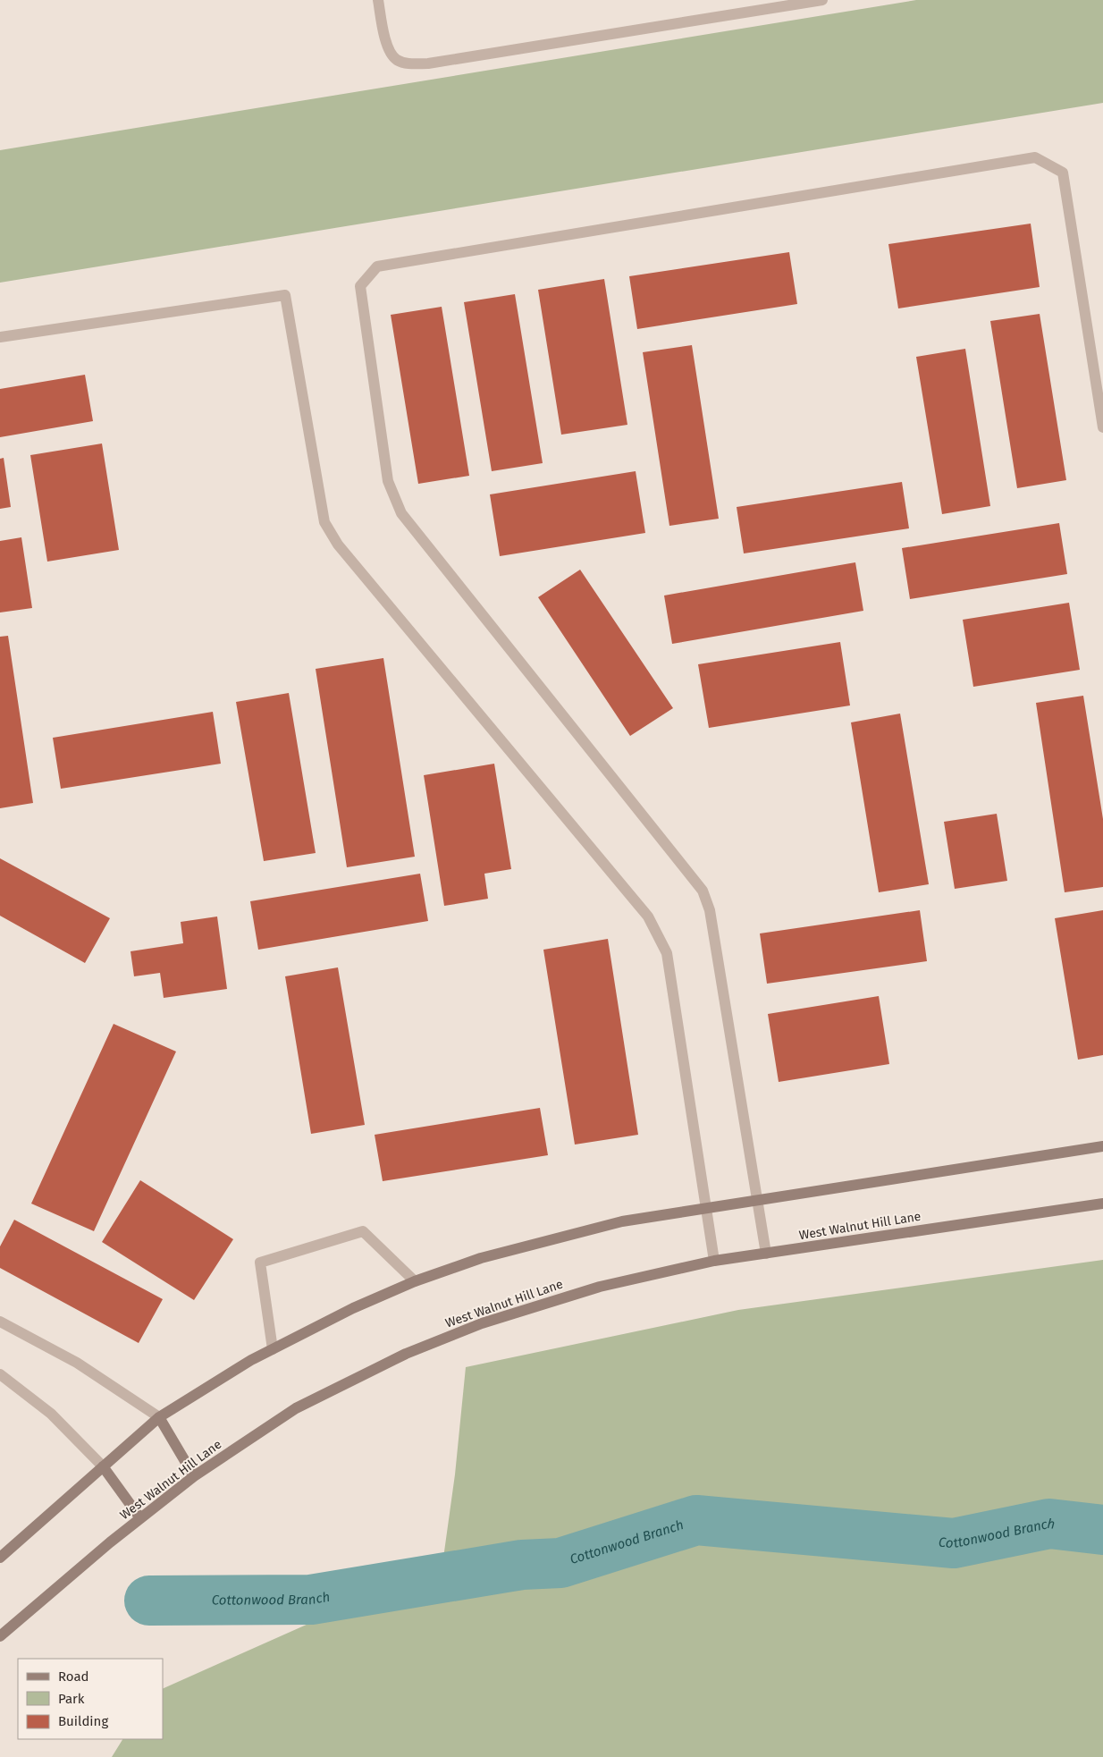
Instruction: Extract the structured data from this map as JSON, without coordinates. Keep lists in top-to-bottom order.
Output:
{
  "streets": {
    "main road": ["West Walnut Hill Lane"]
  },
  "water": ["Cottonwood Branch"],
  "legend": ["Road", "Park", "Building"]
}
